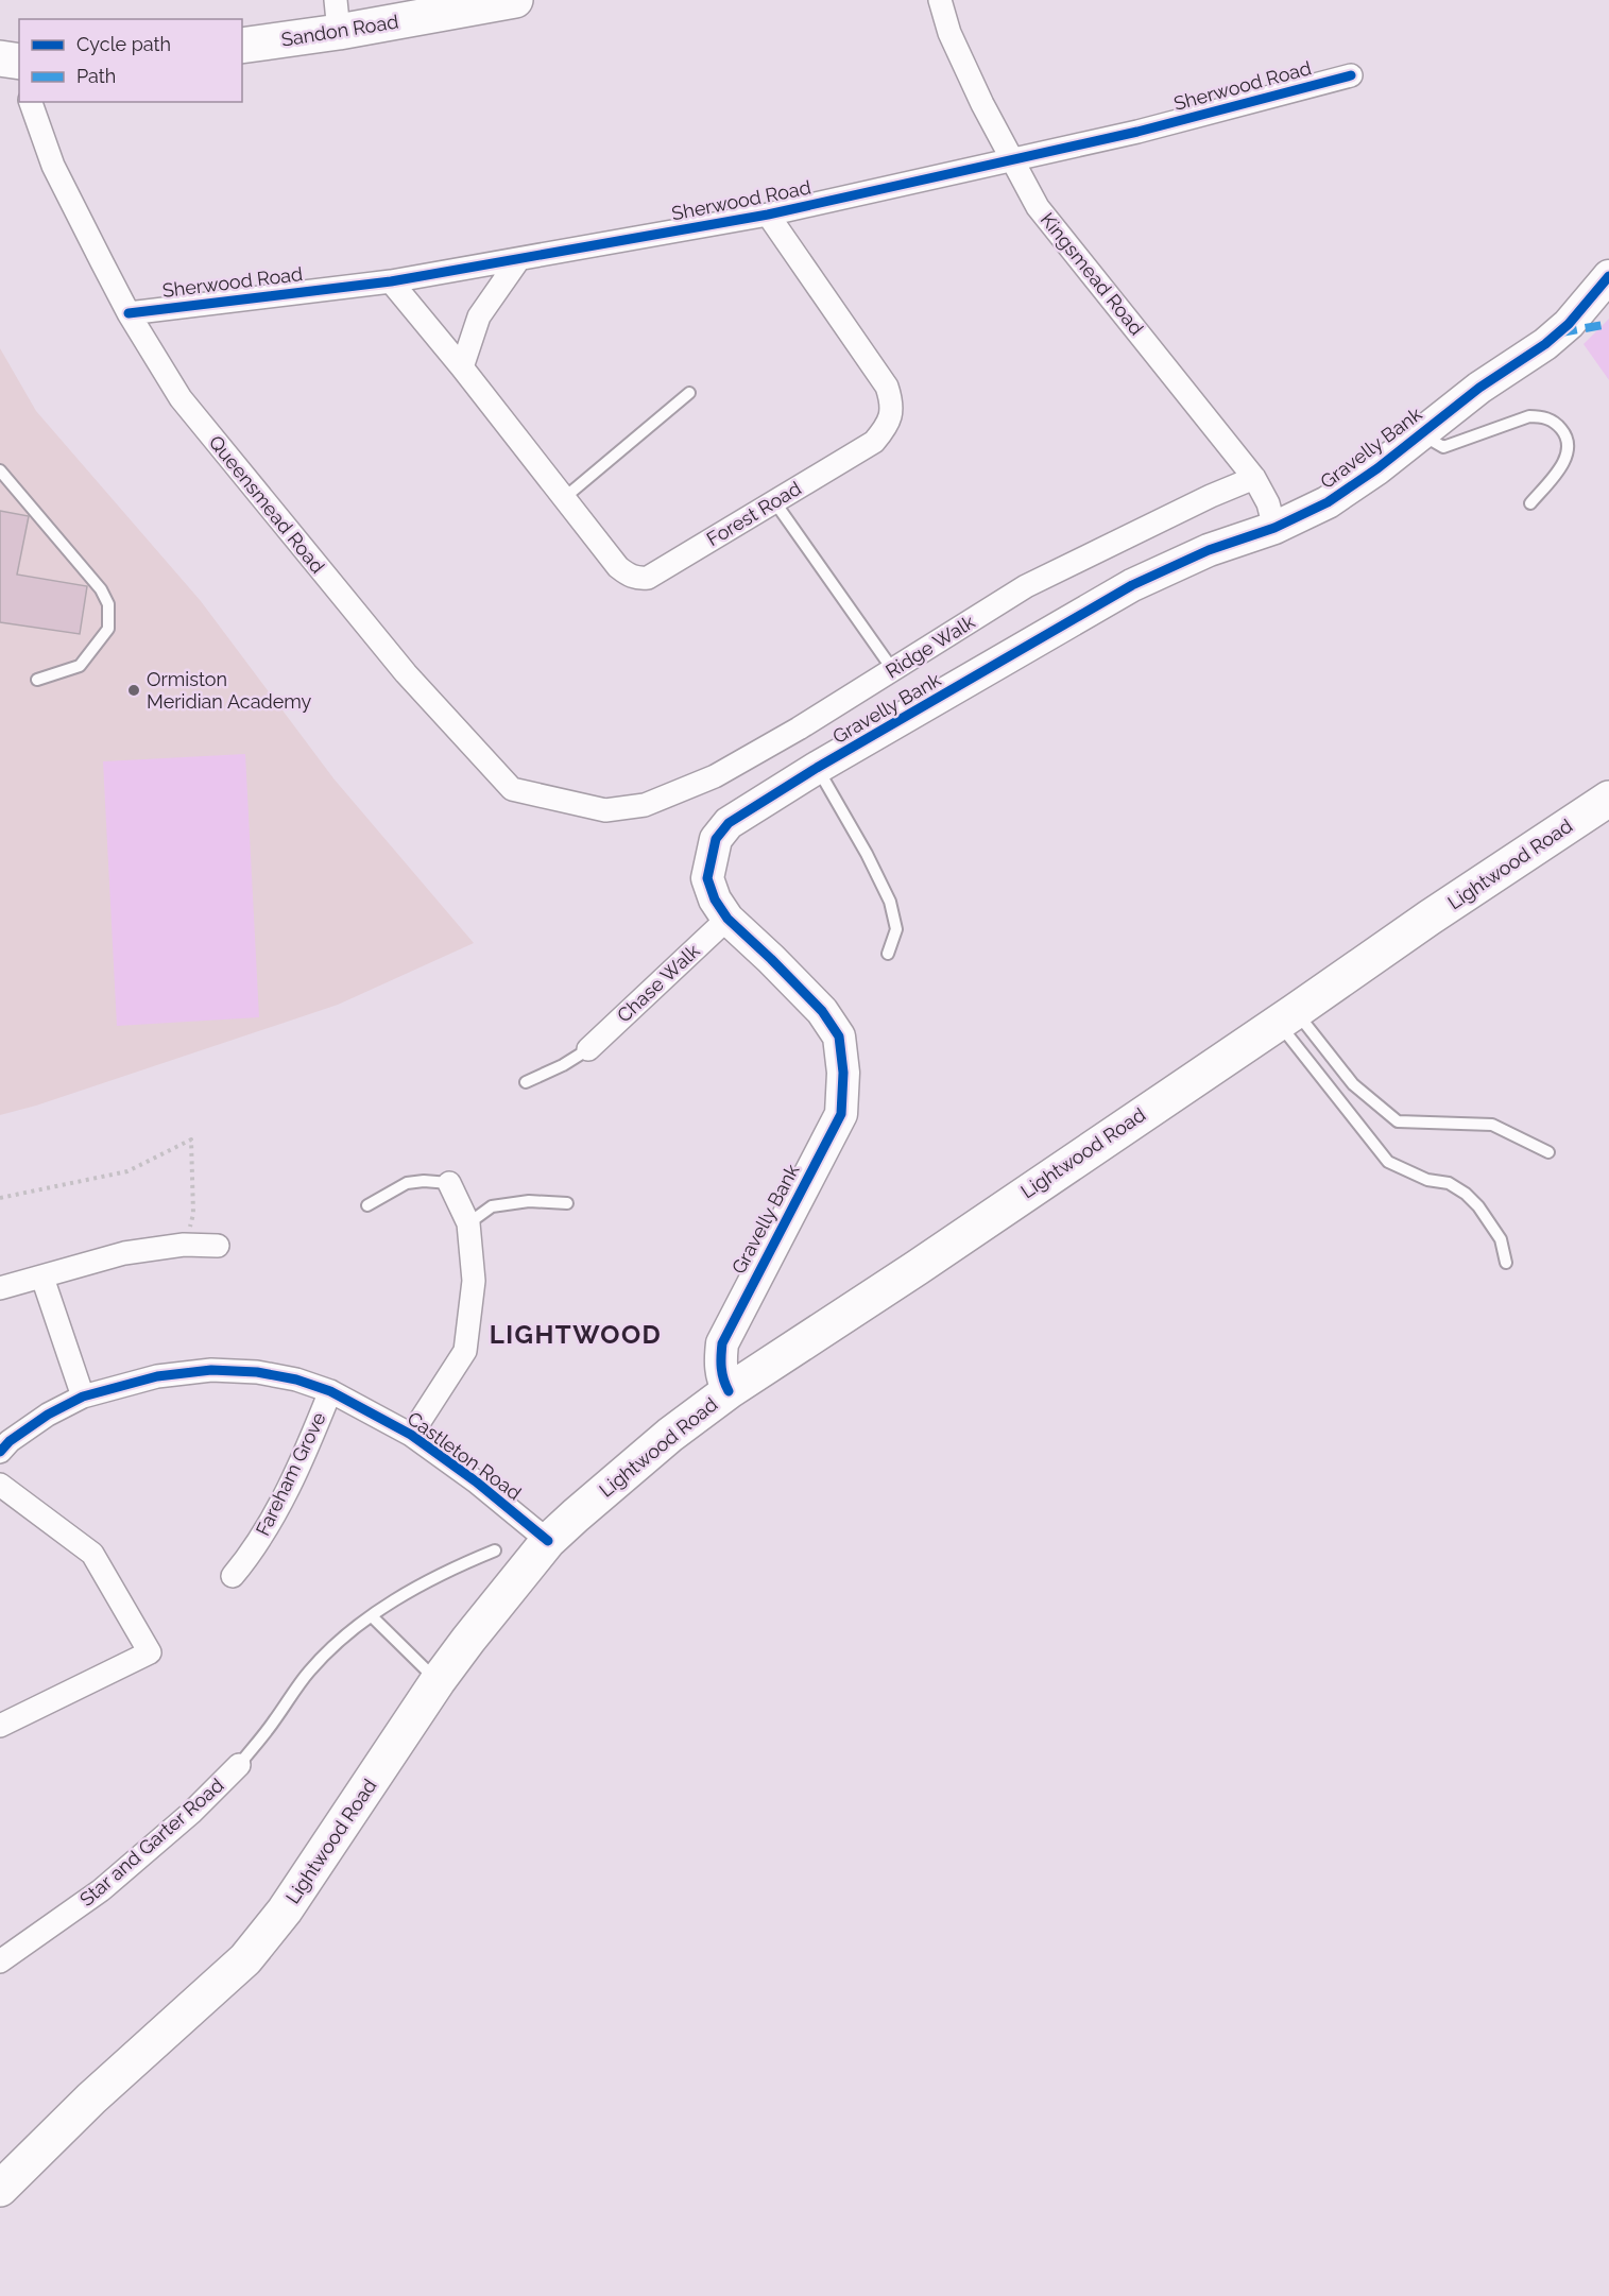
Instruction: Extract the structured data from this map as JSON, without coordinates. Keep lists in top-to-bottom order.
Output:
{
  "streets": {
    "main road": ["Sandon Road", "Lightwood Road"],
    "street": [
      "Sherwood Road",
      "Kingsmead Road",
      "Gravelly Bank",
      "Queensmead Road",
      "Forest Road",
      "Ridge Walk",
      "Chase Walk",
      "Castleton Road",
      "Fareham Grove",
      "Star and Garter Road"
    ]
  },
  "crossings": [
    ["Sherwood Road", "Kingsmead Road"],
    ["Sherwood Road", "Queensmead Road"],
    ["Sherwood Road", "Forest Road"],
    ["Kingsmead Road", "Gravelly Bank"],
    ["Kingsmead Road", "Ridge Walk"],
    ["Gravelly Bank", "Lightwood Road"],
    ["Gravelly Bank", "Chase Walk"],
    ["Queensmead Road", "Ridge Walk"],
    ["Lightwood Road", "Castleton Road"],
    ["Castleton Road", "Fareham Grove"]
  ],
  "districts": ["LIGHTWOOD"],
  "places": ["Ormiston Meridian Academy"],
  "legend": ["Cycle path", "Path"]
}
